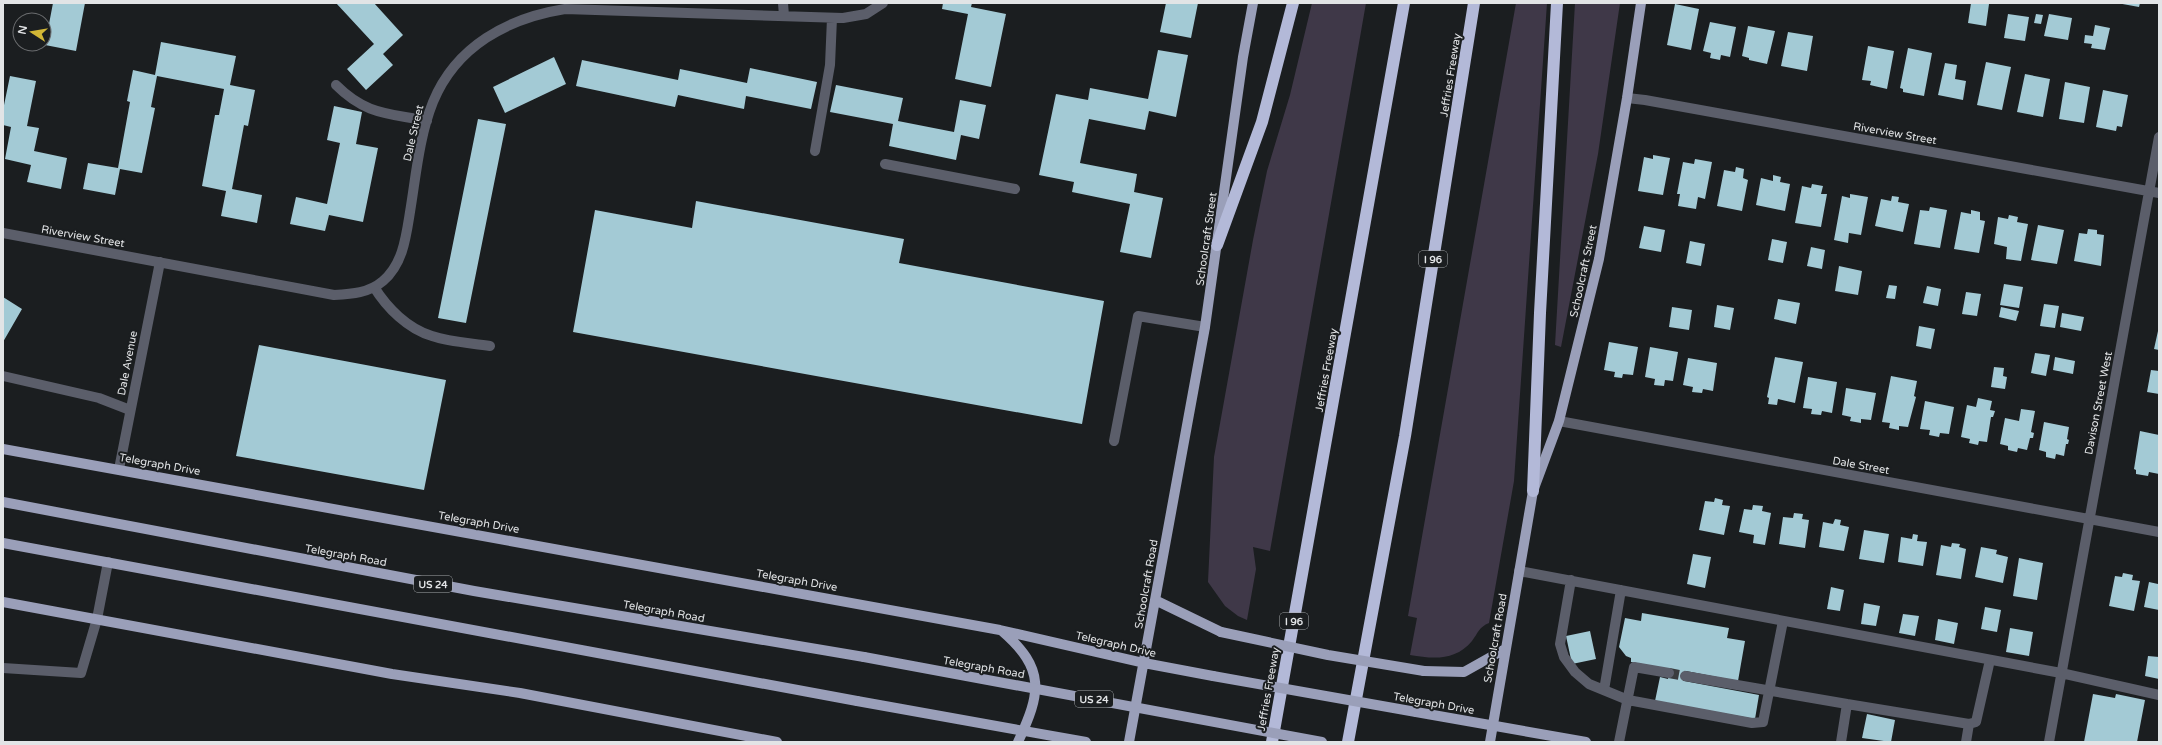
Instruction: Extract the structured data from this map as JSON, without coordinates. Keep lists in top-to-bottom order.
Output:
{
  "streets": {
    "highway": ["Jeffries Freeway", "I 96"],
    "main road": [
      "Schoolcraft Street",
      "Telegraph Drive",
      "Telegraph Road",
      "US 24",
      "Schoolcraft Road"
    ],
    "street": [
      "Dale Street",
      "Riverview Street",
      "Dale Avenue",
      "Davison Street West"
    ]
  },
  "crossings": [
    ["Dale Street", "Riverview Street"],
    ["Dale Street", "Schoolcraft Street"],
    ["Dale Street", "Dale Avenue"],
    ["Dale Street", "Davison Street West"],
    ["Riverview Street", "Schoolcraft Street"],
    ["Riverview Street", "Dale Avenue"],
    ["Riverview Street", "Davison Street West"],
    ["Schoolcraft Street", "Schoolcraft Road"],
    ["Dale Avenue", "Telegraph Drive"],
    ["Telegraph Drive", "Schoolcraft Road"]
  ],
  "north": "left"
}
